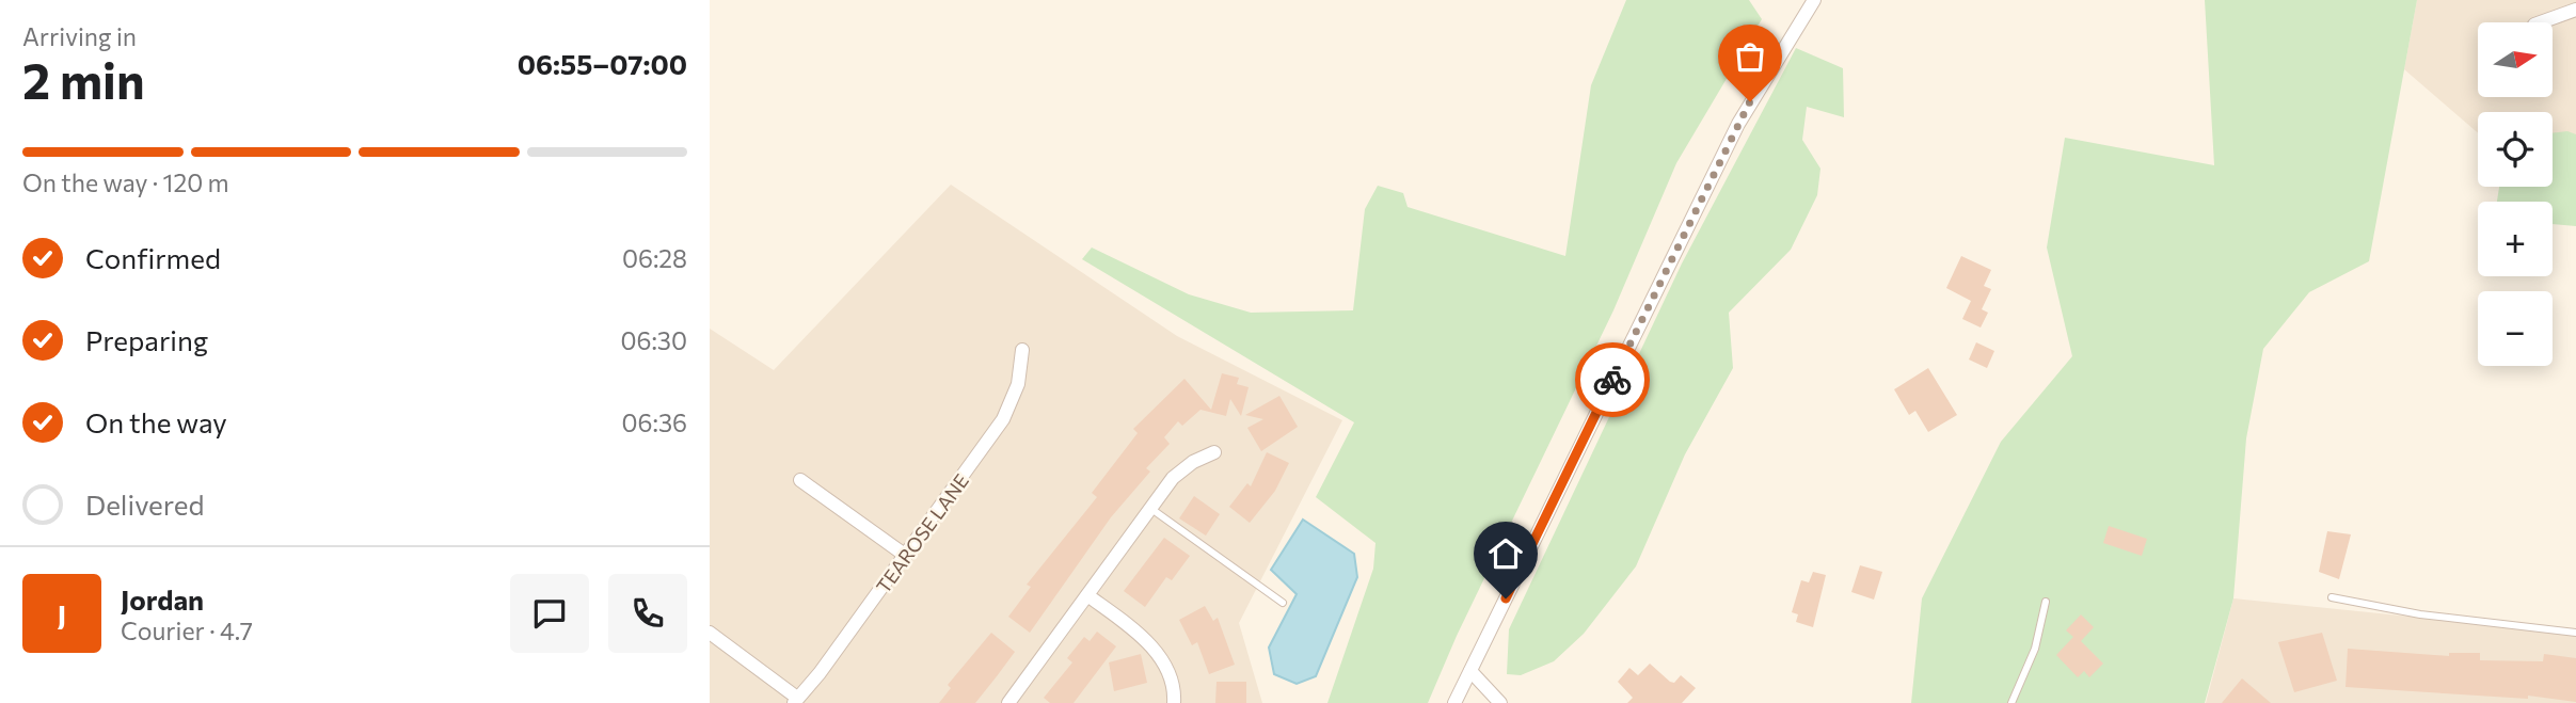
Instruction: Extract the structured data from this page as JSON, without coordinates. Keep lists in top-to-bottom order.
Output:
{
  "streets": {
    "street": ["TEAROSE LANE"]
  },
  "north": "right",
  "page": {
    "heading": ["2 min", "Arriving in", "06:55–07:00"],
    "panel": ["Jordan", "Courier · 4.7"],
    "map_buttons": ["+", "−"],
    "bar": "On the way · 120 m",
    "list": [
      ["Confirmed", "06:28"],
      ["Preparing", "06:30"],
      ["On the way", "06:36"],
      "Delivered"
    ],
    "round": "J"
  }
}
